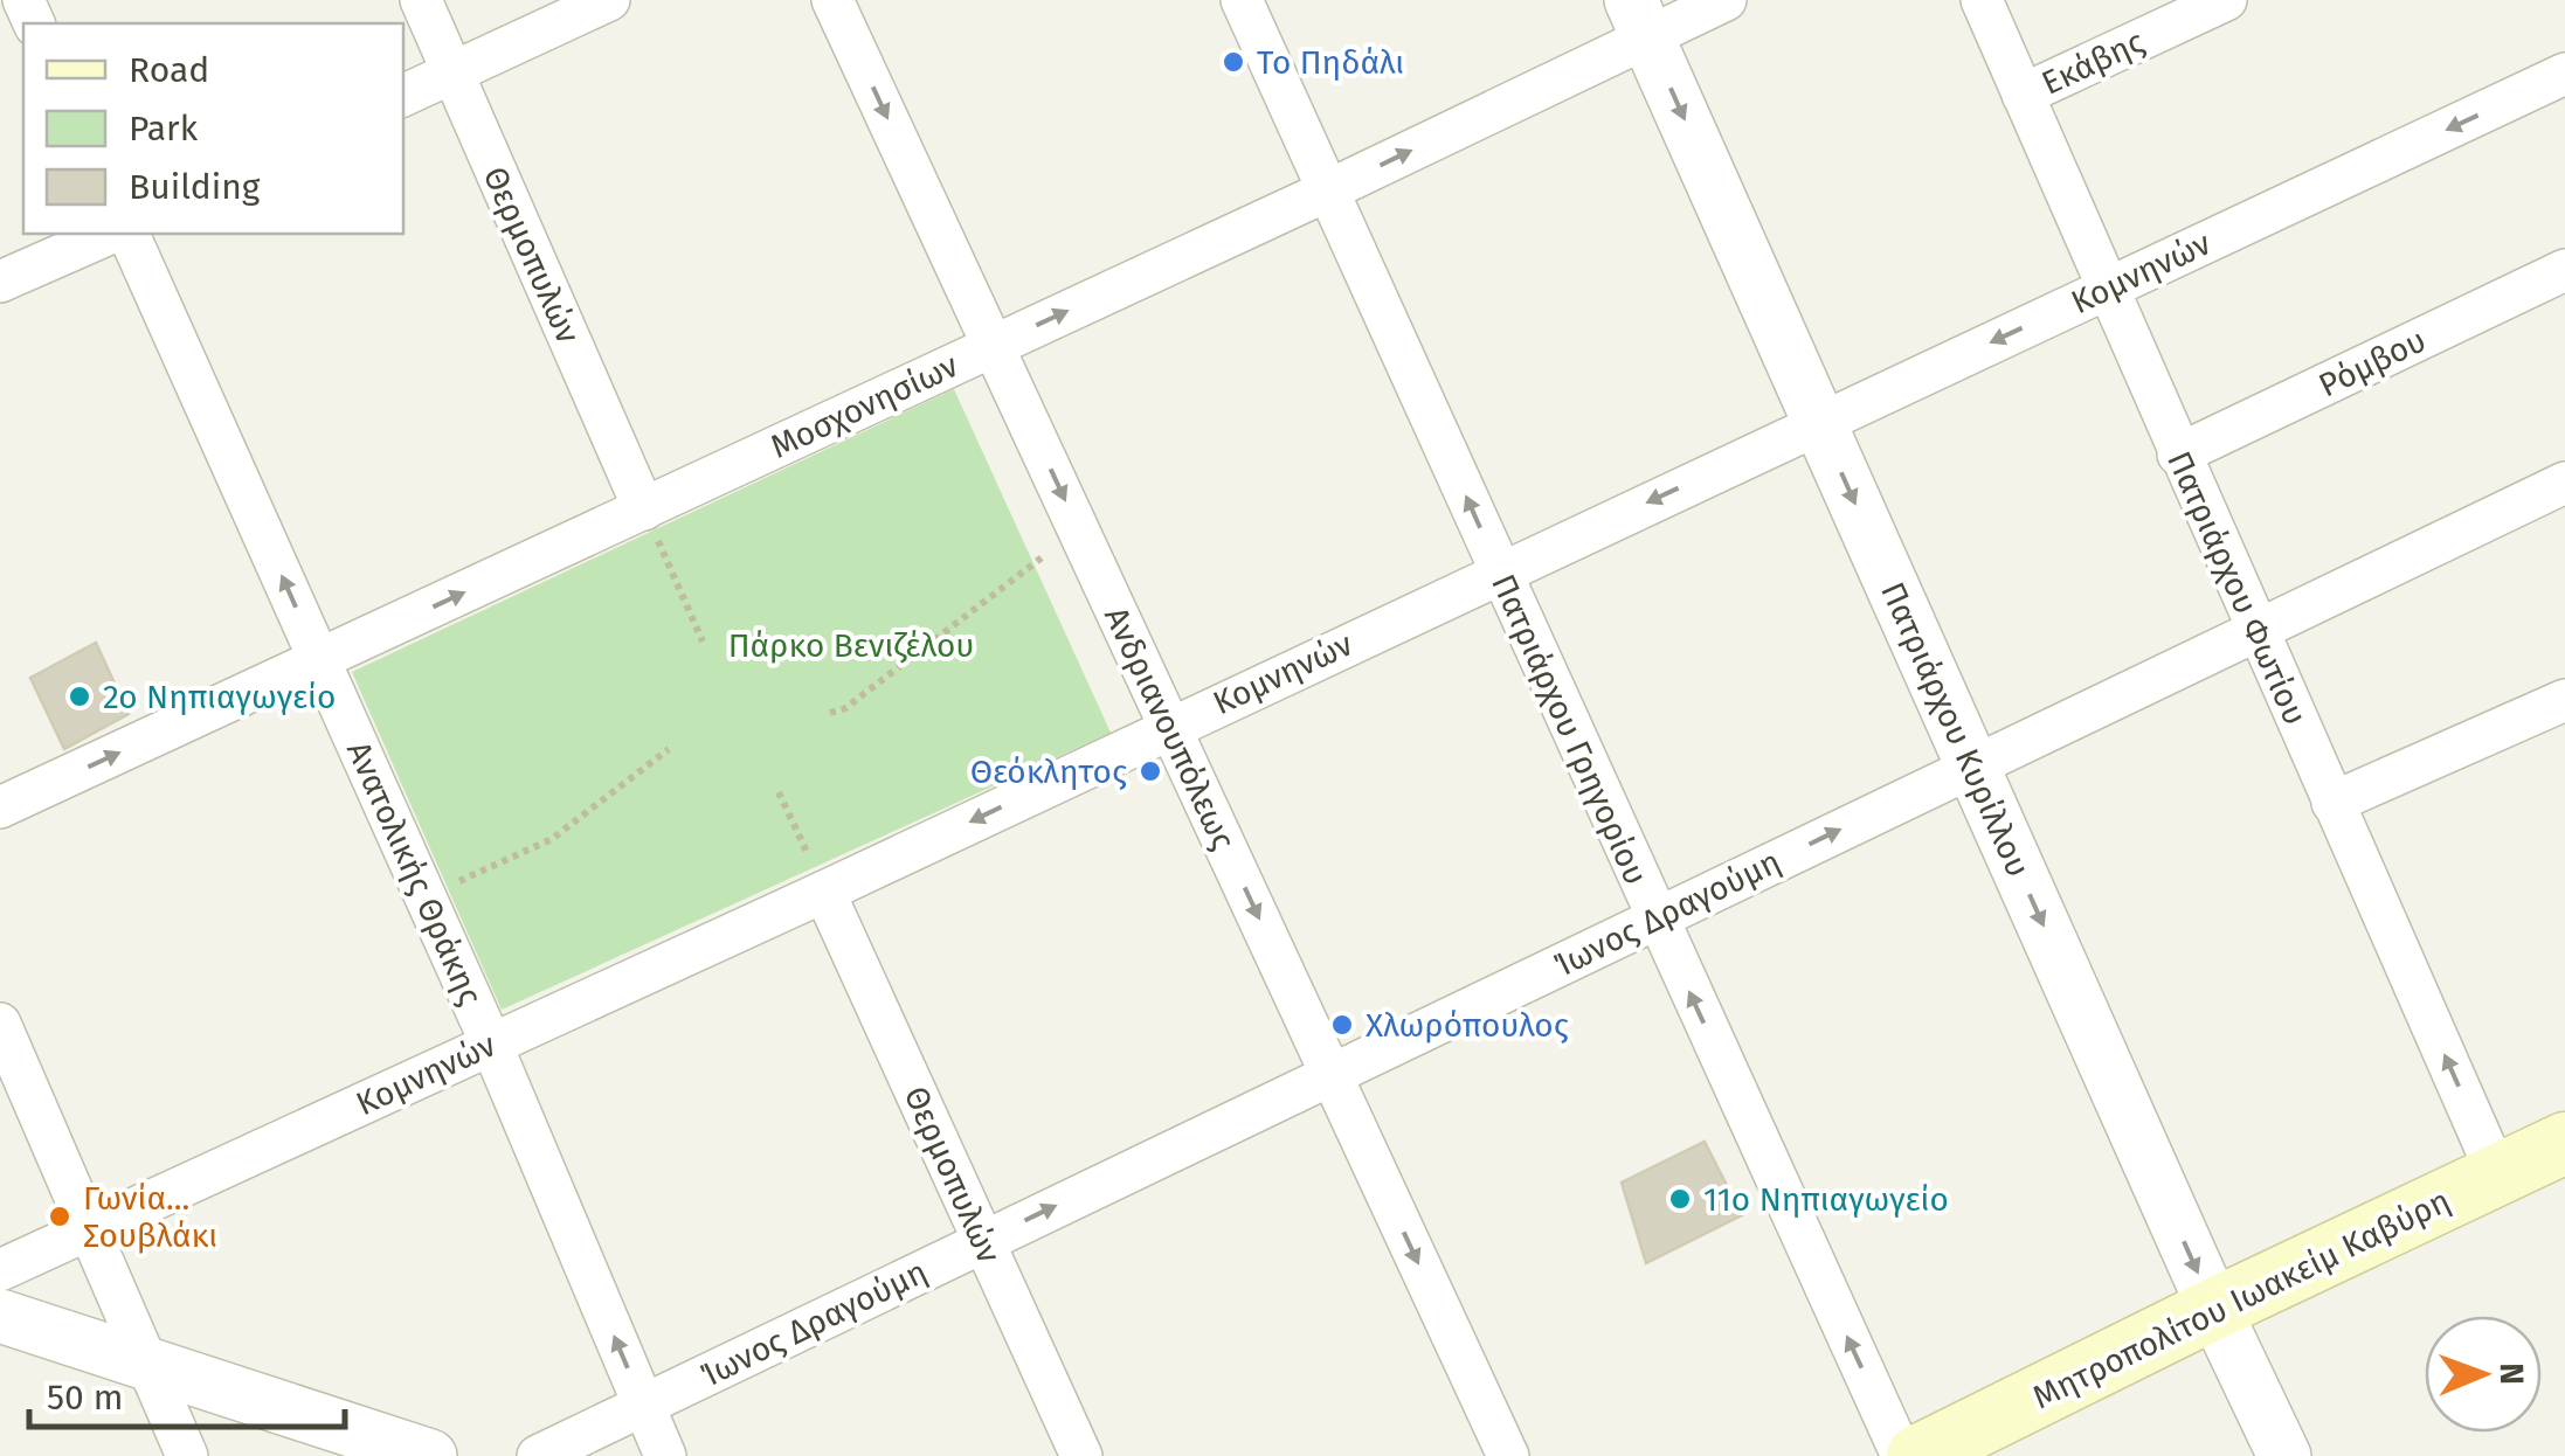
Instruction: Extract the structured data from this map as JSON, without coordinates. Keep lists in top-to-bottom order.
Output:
{
  "streets": {
    "main road": ["Μητροπολίτου Ιωακείμ Καβύρη"],
    "street": [
      "Εκάβης",
      "Θερμοπυλών",
      "Κομνηνών",
      "Ρόμβου",
      "Μοσχονησίων",
      "Πατριάρχου Φωτίου",
      "Ανδριανουπόλεως",
      "Πατριάρχου Γρηγορίου",
      "Πατριάρχου Κυρίλλου",
      "Ανατολικής Θράκης",
      "Ίωνος Δραγούμη"
    ]
  },
  "crossings": [
    ["Εκάβης", "Πατριάρχου Φωτίου"],
    ["Θερμοπυλών", "Κομνηνών"],
    ["Θερμοπυλών", "Μοσχονησίων"],
    ["Θερμοπυλών", "Ίωνος Δραγούμη"],
    ["Κομνηνών", "Πατριάρχου Φωτίου"],
    ["Κομνηνών", "Ανδριανουπόλεως"],
    ["Κομνηνών", "Πατριάρχου Γρηγορίου"],
    ["Κομνηνών", "Πατριάρχου Κυρίλλου"],
    ["Κομνηνών", "Ανατολικής Θράκης"],
    ["Ρόμβου", "Πατριάρχου Φωτίου"],
    ["Μοσχονησίων", "Ανδριανουπόλεως"],
    ["Μοσχονησίων", "Πατριάρχου Γρηγορίου"],
    ["Μοσχονησίων", "Πατριάρχου Κυρίλλου"],
    ["Μοσχονησίων", "Ανατολικής Θράκης"],
    ["Πατριάρχου Φωτίου", "Ίωνος Δραγούμη"],
    ["Πατριάρχου Φωτίου", "Μητροπολίτου Ιωακείμ Καβύρη"],
    ["Ανδριανουπόλεως", "Ίωνος Δραγούμη"],
    ["Πατριάρχου Γρηγορίου", "Ίωνος Δραγούμη"],
    ["Πατριάρχου Κυρίλλου", "Ίωνος Δραγούμη"],
    ["Πατριάρχου Κυρίλλου", "Μητροπολίτου Ιωακείμ Καβύρη"],
    ["Ανατολικής Θράκης", "Ίωνος Δραγούμη"]
  ],
  "one_way": [
    "Κομνηνών",
    "Μοσχονησίων",
    "Ανδριανουπόλεως",
    "Πατριάρχου Γρηγορίου",
    "Πατριάρχου Κυρίλλου",
    "Ανατολικής Θράκης"
  ],
  "parks": ["Πάρκο Βενιζέλου"],
  "places": [
    "Το Πηδάλι",
    "2ο Νηπιαγωγείο",
    "Θεόκλητος",
    "Χλωρόπουλος",
    "11ο Νηπιαγωγείο",
    "Γωνία... Σουβλάκι"
  ],
  "legend": ["Road", "Park", "Building"],
  "scale_bar": "50 m",
  "north": "right"
}
